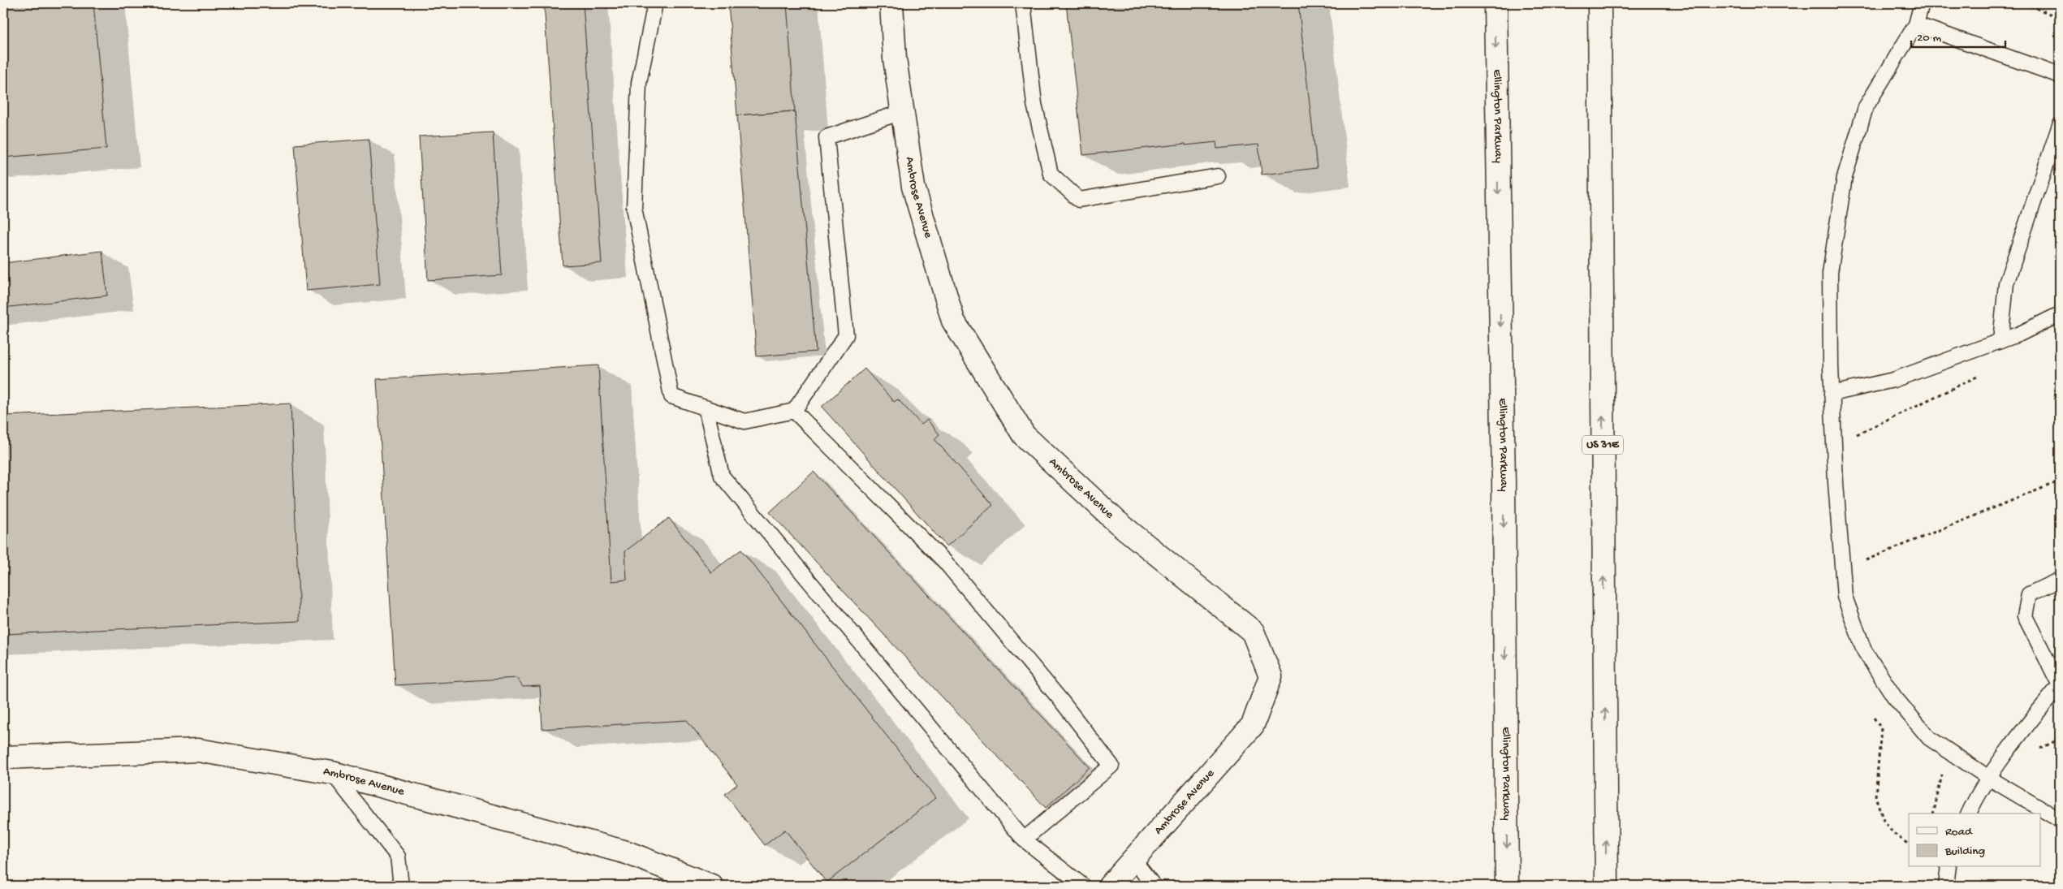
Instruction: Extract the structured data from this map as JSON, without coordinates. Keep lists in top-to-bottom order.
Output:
{
  "streets": {
    "main road": ["Ellington Parkway", "Ambrose Avenue", "US 31E"]
  },
  "legend": ["Road", "Building"],
  "scale_bar": "20 m"
}
